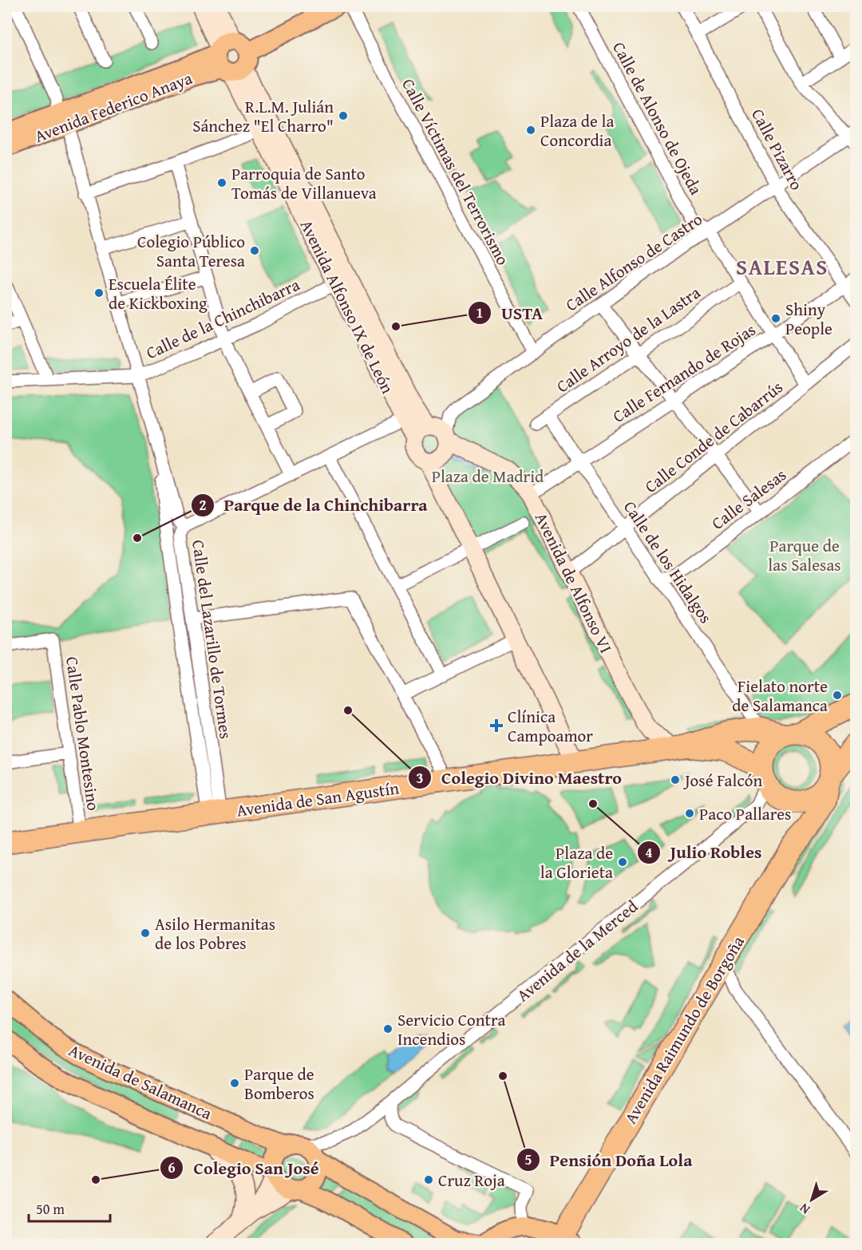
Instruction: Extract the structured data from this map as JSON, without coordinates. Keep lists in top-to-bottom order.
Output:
{
  "streets": {
    "highway": ["Avenida de San Agustín", "Avenida Raimundo de Borgoña"],
    "main road": [
      "Avenida Federico Anaya",
      "Avenida Alfonso IX de León",
      "Avenida de Alfonso VI",
      "Avenida de Salamanca"
    ],
    "street": [
      "Calle de Alonso de Ojeda",
      "Calle Pizarro",
      "Calle Víctimas del Terrorismo",
      "Calle Alfonso de Castro",
      "Calle de la Chinchibarra",
      "Calle Arroyo de la Lastra",
      "Calle Fernando de Rojas",
      "Calle Conde de Cabarrús",
      "Calle Salesas",
      "Calle de los Hidalgos",
      "Calle del Lazarillo de Tormes",
      "Calle Pablo Montesino",
      "Avenida de la Merced"
    ]
  },
  "crossings": [
    ["Avenida Federico Anaya", "Avenida Alfonso IX de León"],
    ["Avenida Federico Anaya", "Calle del Lazarillo de Tormes"],
    ["Calle de Alonso de Ojeda", "Calle Alfonso de Castro"],
    ["Calle de Alonso de Ojeda", "Calle Arroyo de la Lastra"],
    ["Calle de Alonso de Ojeda", "Calle Fernando de Rojas"],
    ["Calle de Alonso de Ojeda", "Calle Conde de Cabarrús"],
    ["Calle Pizarro", "Calle Alfonso de Castro"],
    ["Calle Pizarro", "Calle Fernando de Rojas"],
    ["Calle Víctimas del Terrorismo", "Calle Alfonso de Castro"],
    ["Calle Alfonso de Castro", "Avenida Alfonso IX de León"],
    ["Calle Alfonso de Castro", "Avenida de Alfonso VI"],
    ["Avenida Alfonso IX de León", "Calle de la Chinchibarra"],
    ["Avenida Alfonso IX de León", "Avenida de Alfonso VI"],
    ["Calle de la Chinchibarra", "Calle del Lazarillo de Tormes"],
    ["Calle Arroyo de la Lastra", "Calle de los Hidalgos"],
    ["Calle Fernando de Rojas", "Calle de los Hidalgos"],
    ["Calle Fernando de Rojas", "Avenida de Alfonso VI"],
    ["Calle Conde de Cabarrús", "Calle de los Hidalgos"],
    ["Calle Conde de Cabarrús", "Avenida de Alfonso VI"],
    ["Calle Salesas", "Calle de los Hidalgos"],
    ["Calle de los Hidalgos", "Avenida de San Agustín"],
    ["Avenida de Alfonso VI", "Avenida de San Agustín"],
    ["Calle del Lazarillo de Tormes", "Avenida de San Agustín"],
    ["Calle Pablo Montesino", "Avenida de San Agustín"],
    ["Avenida de San Agustín", "Avenida de la Merced"],
    ["Avenida de San Agustín", "Avenida Raimundo de Borgoña"],
    ["Avenida de la Merced", "Avenida Raimundo de Borgoña"],
    ["Avenida de la Merced", "Avenida de Salamanca"]
  ],
  "districts": ["SALESAS"],
  "parks": ["Plaza de Madrid", "Parque de las Salesas"],
  "places": {
    "other": [
      "R.L.M. Julián Sánchez \"El Charro\"",
      "Plaza de la Concordia",
      "Parroquia de Santo Tomás de Villanueva",
      "Colegio Público Santa Teresa",
      "Escuela Élite de Kickboxing",
      "Shiny People",
      "USTA",
      "Parque de la Chinchibarra",
      "Fielato norte de Salamanca",
      "Colegio Divino Maestro",
      "José Falcón",
      "Julio Robles",
      "Paco Pallares",
      "Plaza de la Glorieta",
      "Asilo Hermanitas de los Pobres",
      "Servicio Contra Incendios",
      "Pensión Doña Lola",
      "Parque de Bomberos",
      "Colegio San José",
      "Cruz Roja"
    ],
    "health": ["Clínica Campoamor"]
  },
  "scale_bar": "50 m",
  "north": "bottom left"
}
